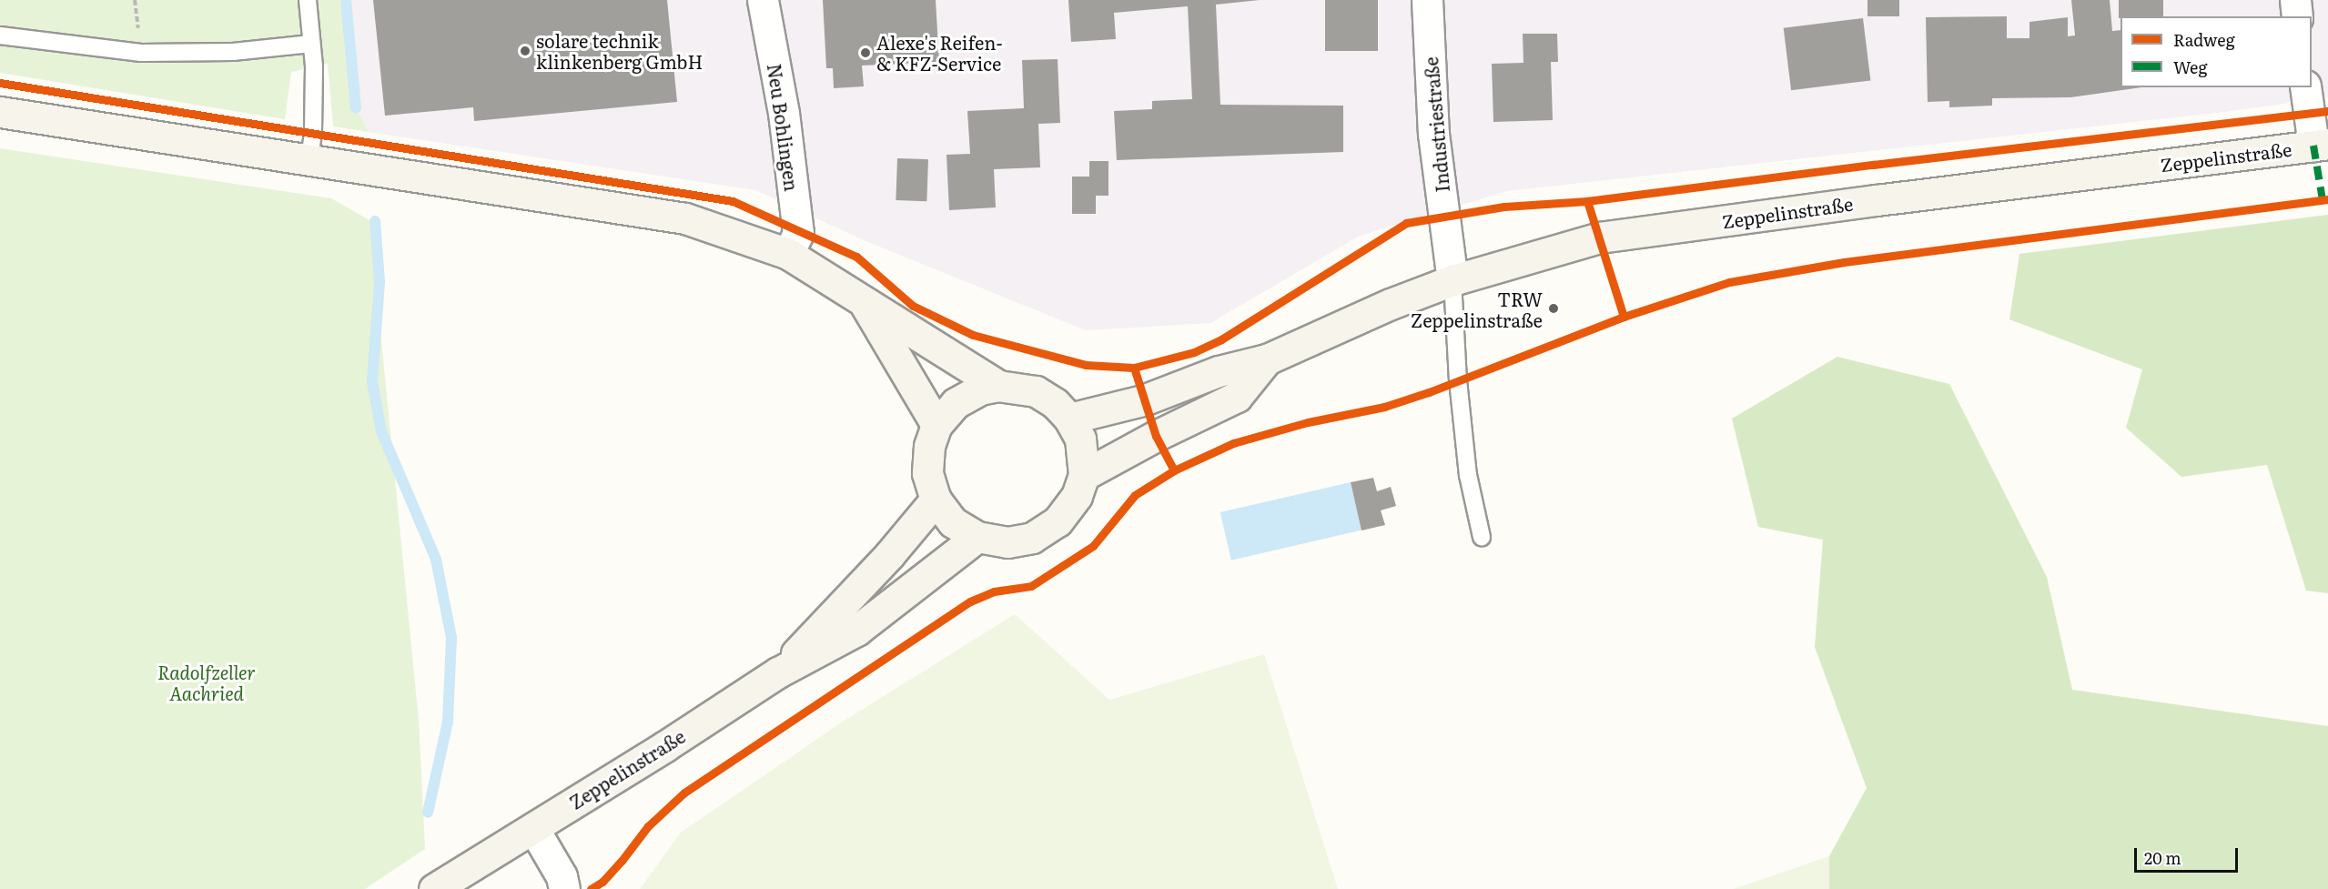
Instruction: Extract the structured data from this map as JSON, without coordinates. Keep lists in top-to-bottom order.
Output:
{
  "streets": {
    "main road": ["Zeppelinstraße"],
    "street": ["Industriestraße", "Neu Bohlingen"]
  },
  "crossings": [
    ["Industriestraße", "Zeppelinstraße"]
  ],
  "parks": ["Radolfzeller Aachried"],
  "places": ["solare technik klinkenberg GmbH", "Alexe's Reifen- & KFZ-Service", "TRW Zeppelinstraße"],
  "legend": ["Radweg", "Weg"],
  "scale_bar": "20 m"
}
